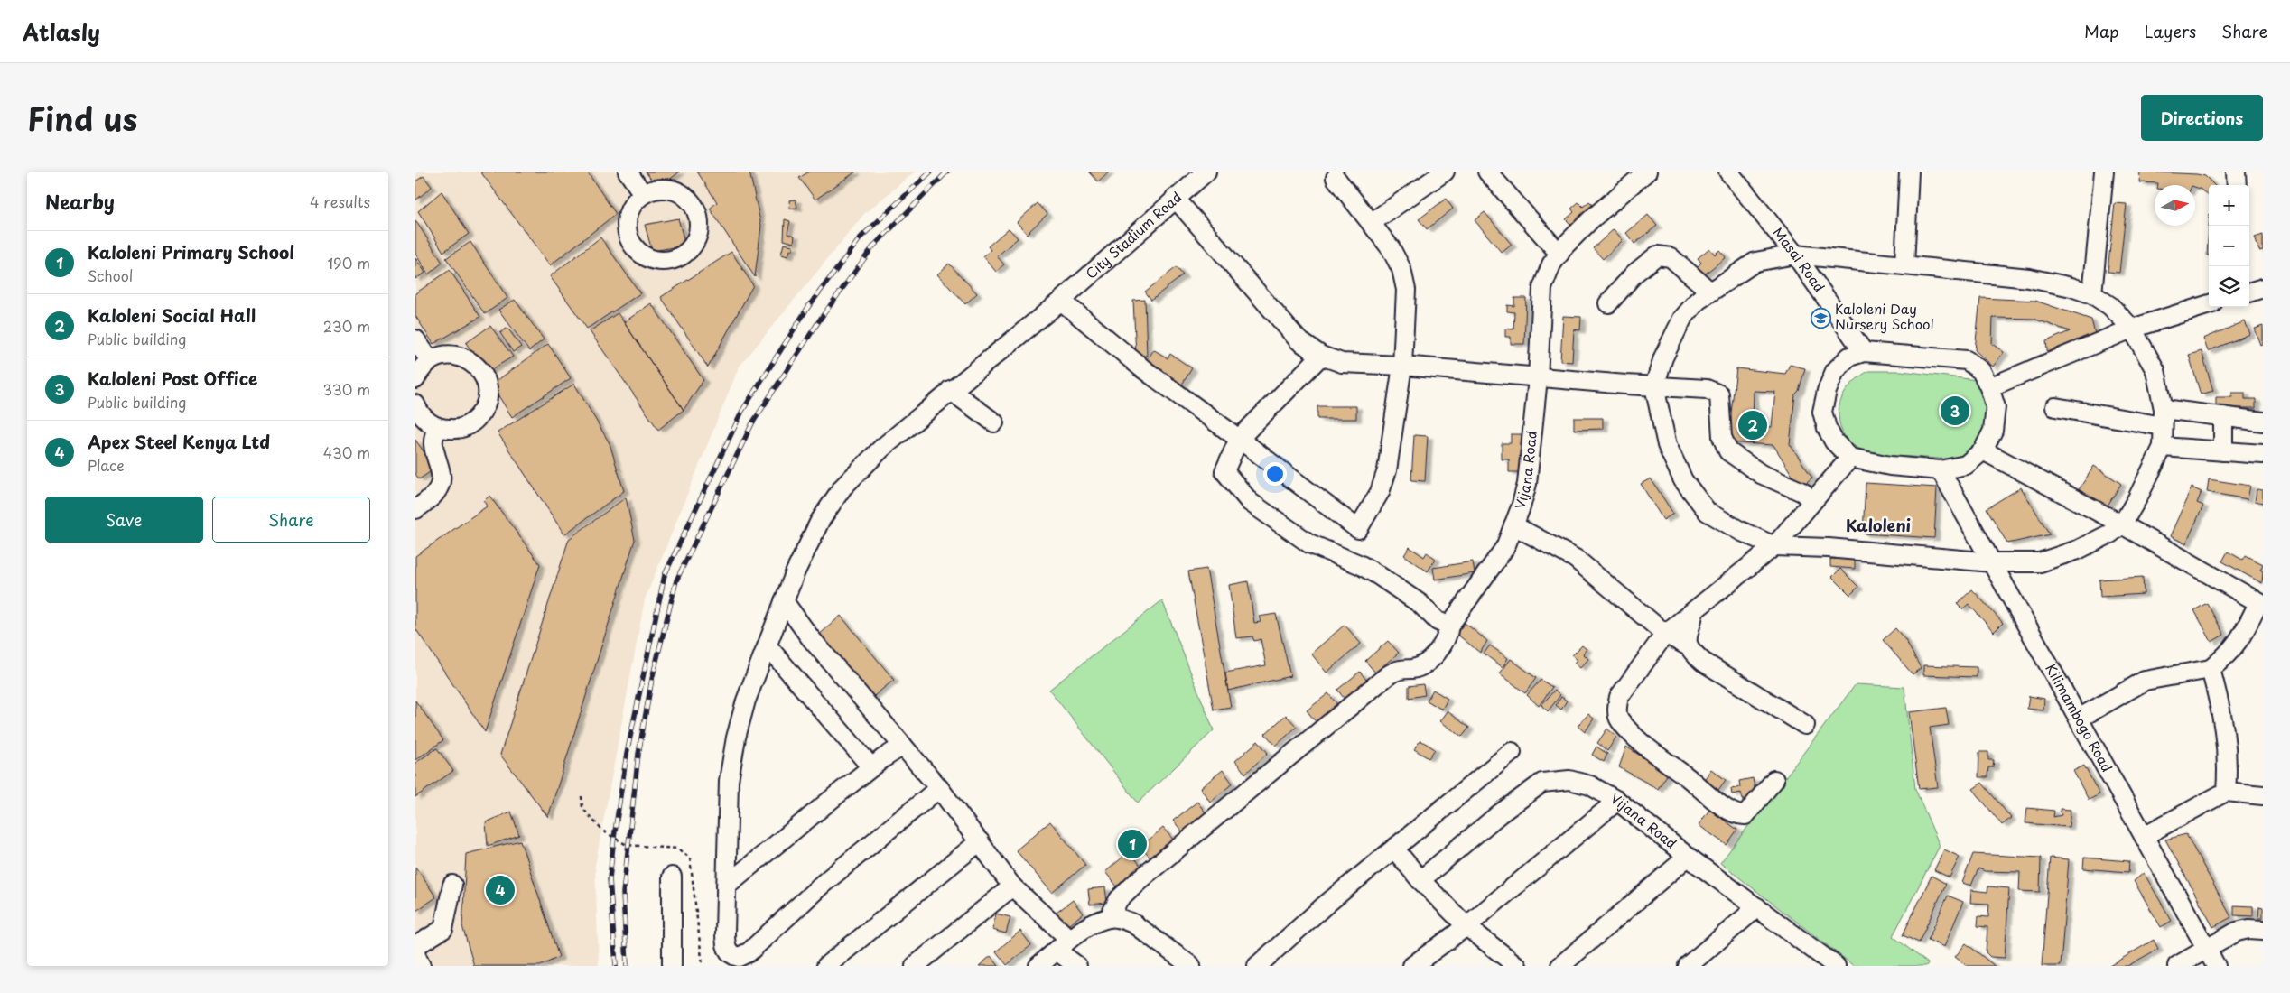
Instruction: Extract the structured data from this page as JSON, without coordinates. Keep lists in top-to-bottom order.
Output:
{
  "streets": {
    "street": [
      "City Stadium Road",
      "Masai Road",
      "Vijana Road",
      "Kilimambogo Road"
    ]
  },
  "crossings": [
    ["Masai Road", "Kilimambogo Road"]
  ],
  "districts": ["Kaloleni"],
  "places": {
    "school or university": ["Kaloleni Day Nursery School"]
  },
  "north": "right",
  "page": {
    "header": "Atlasly",
    "nav": ["Map", "Layers", "Share"],
    "title": "Find us",
    "buttons": [
      "Directions",
      ["Save", "Share"]
    ],
    "heading": ["Nearby", "4 results"],
    "map_buttons": ["+", "−"],
    "list": [
      {
        "mark": "1",
        "name": "Kaloleni Primary School",
        "note": "School",
        "value": "190 m"
      },
      {
        "mark": "2",
        "name": "Kaloleni Social Hall",
        "note": "Public building",
        "value": "230 m"
      },
      {
        "mark": "3",
        "name": "Kaloleni Post Office",
        "note": "Public building",
        "value": "330 m"
      },
      {
        "mark": "4",
        "name": "Apex Steel Kenya Ltd",
        "note": "Place",
        "value": "430 m"
      }
    ],
    "pins": [
      "3",
      "2",
      "1",
      "4"
    ]
  }
}
